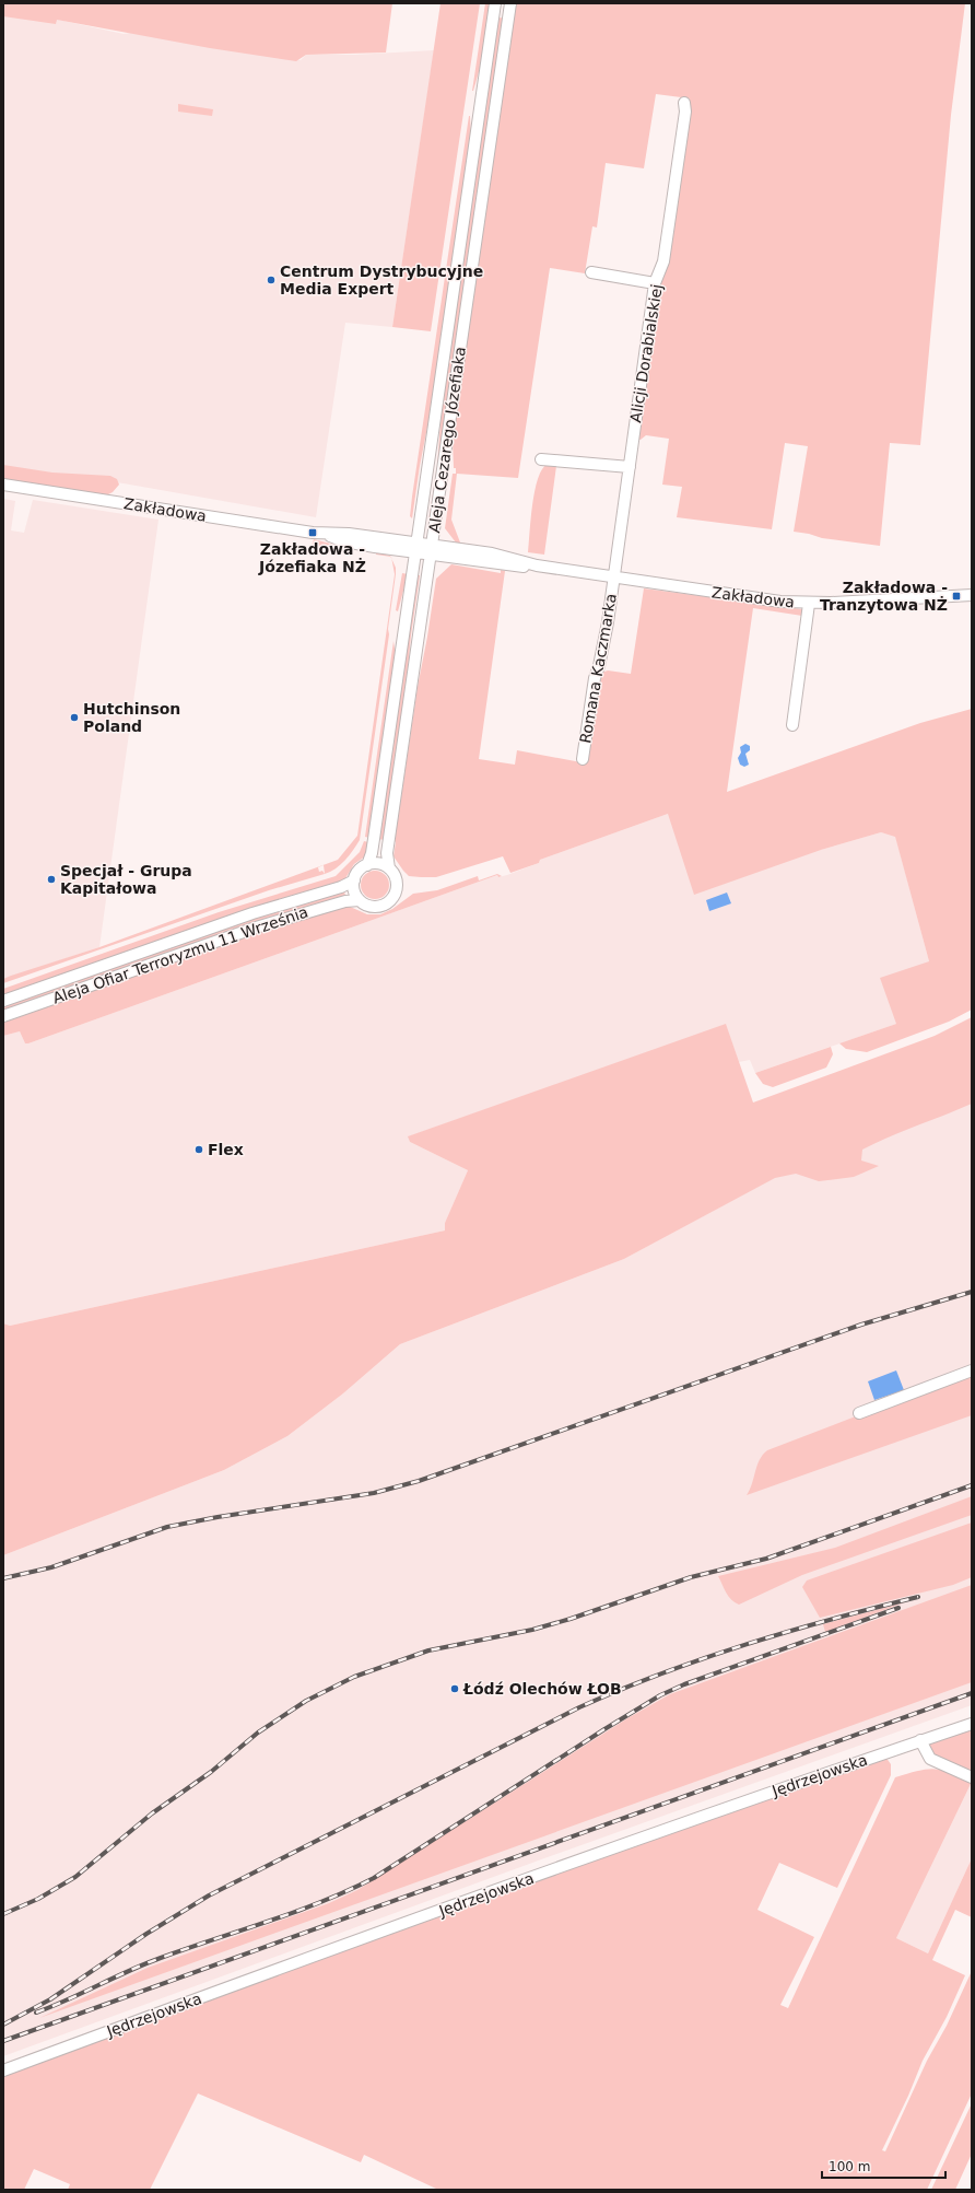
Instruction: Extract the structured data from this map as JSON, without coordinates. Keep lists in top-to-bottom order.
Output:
{
  "streets": {
    "street": [
      "Alicji Dorabialskiej",
      "Aleja Cezarego Józefiaka",
      "Zakładowa",
      "Romana Kaczmarka",
      "Aleja Ofiar Terroryzmu 11 Września",
      "Jędrzejowska"
    ]
  },
  "crossings": [
    ["Alicji Dorabialskiej", "Zakładowa"],
    ["Alicji Dorabialskiej", "Romana Kaczmarka"],
    ["Aleja Cezarego Józefiaka", "Zakładowa"],
    ["Aleja Cezarego Józefiaka", "Aleja Ofiar Terroryzmu 11 Września"],
    ["Zakładowa", "Romana Kaczmarka"]
  ],
  "places": {
    "other": [
      "Centrum Dystrybucyjne Media Expert",
      "Hutchinson Poland",
      "Specjał - Grupa Kapitałowa",
      "Flex",
      "Łódź Olechów ŁOB"
    ],
    "transit": ["Zakładowa - Józefiaka NŻ", "Zakładowa - Tranzytowa NŻ"]
  },
  "scale_bar": "100 m"
}
